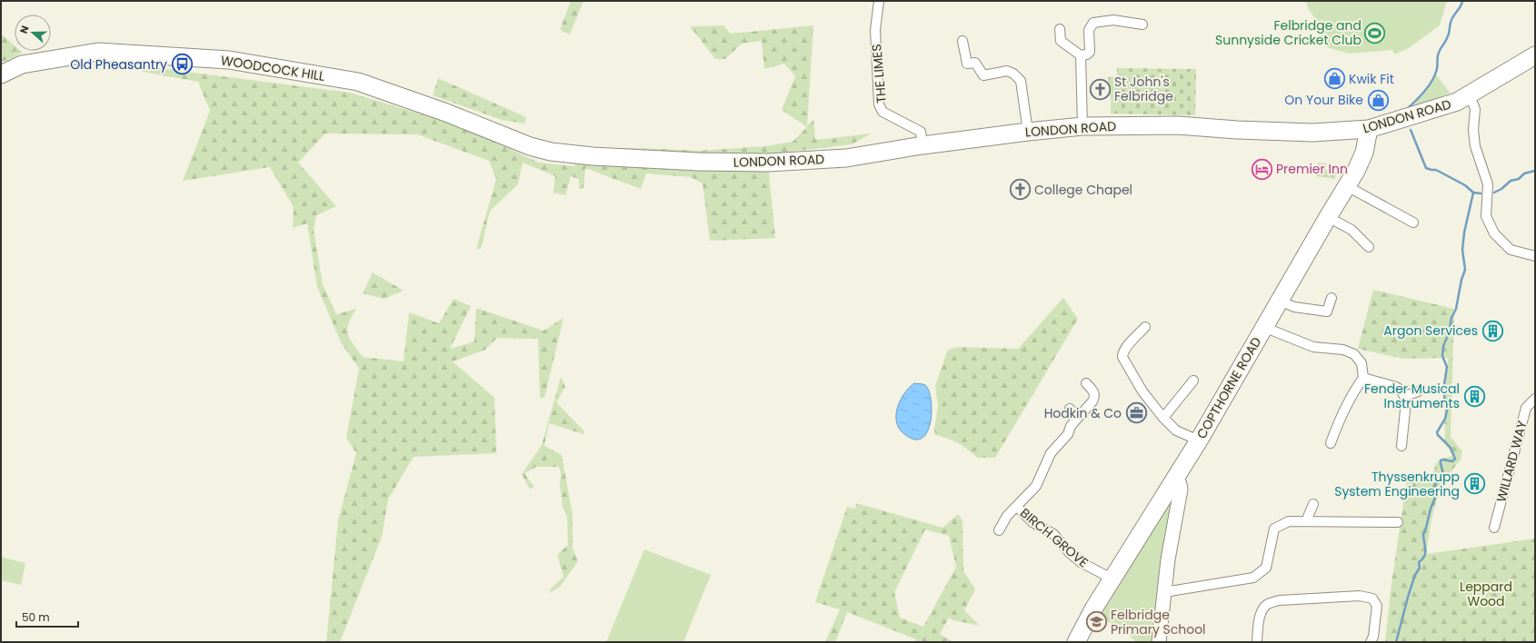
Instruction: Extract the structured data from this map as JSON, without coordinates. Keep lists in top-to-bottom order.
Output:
{
  "streets": {
    "highway": ["WOODCOCK HILL", "LONDON ROAD", "COPTHORNE ROAD"],
    "street": ["THE LIMES", "WILLARD WAY", "BIRCH GROVE"]
  },
  "crossings": [
    ["WOODCOCK HILL", "LONDON ROAD"],
    ["THE LIMES", "LONDON ROAD"],
    ["LONDON ROAD", "COPTHORNE ROAD"],
    ["COPTHORNE ROAD", "BIRCH GROVE"]
  ],
  "parks": ["Leppard Wood"],
  "places": {
    "sports": ["Felbridge and Sunnyside Cricket Club"],
    "bus stop": ["Old Pheasantry"],
    "shop": ["Kwik Fit", "On Your Bike"],
    "church": ["St John's Felbridge", "College Chapel"],
    "hotel": ["Premier Inn"],
    "building": ["Argon Services", "Fender Musical Instruments", "Thyssenkrupp System Engineering"],
    "office": ["Hodkin & Co"],
    "school or university": ["Felbridge Primary School"]
  },
  "scale_bar": "50 m",
  "north": "left"
}
